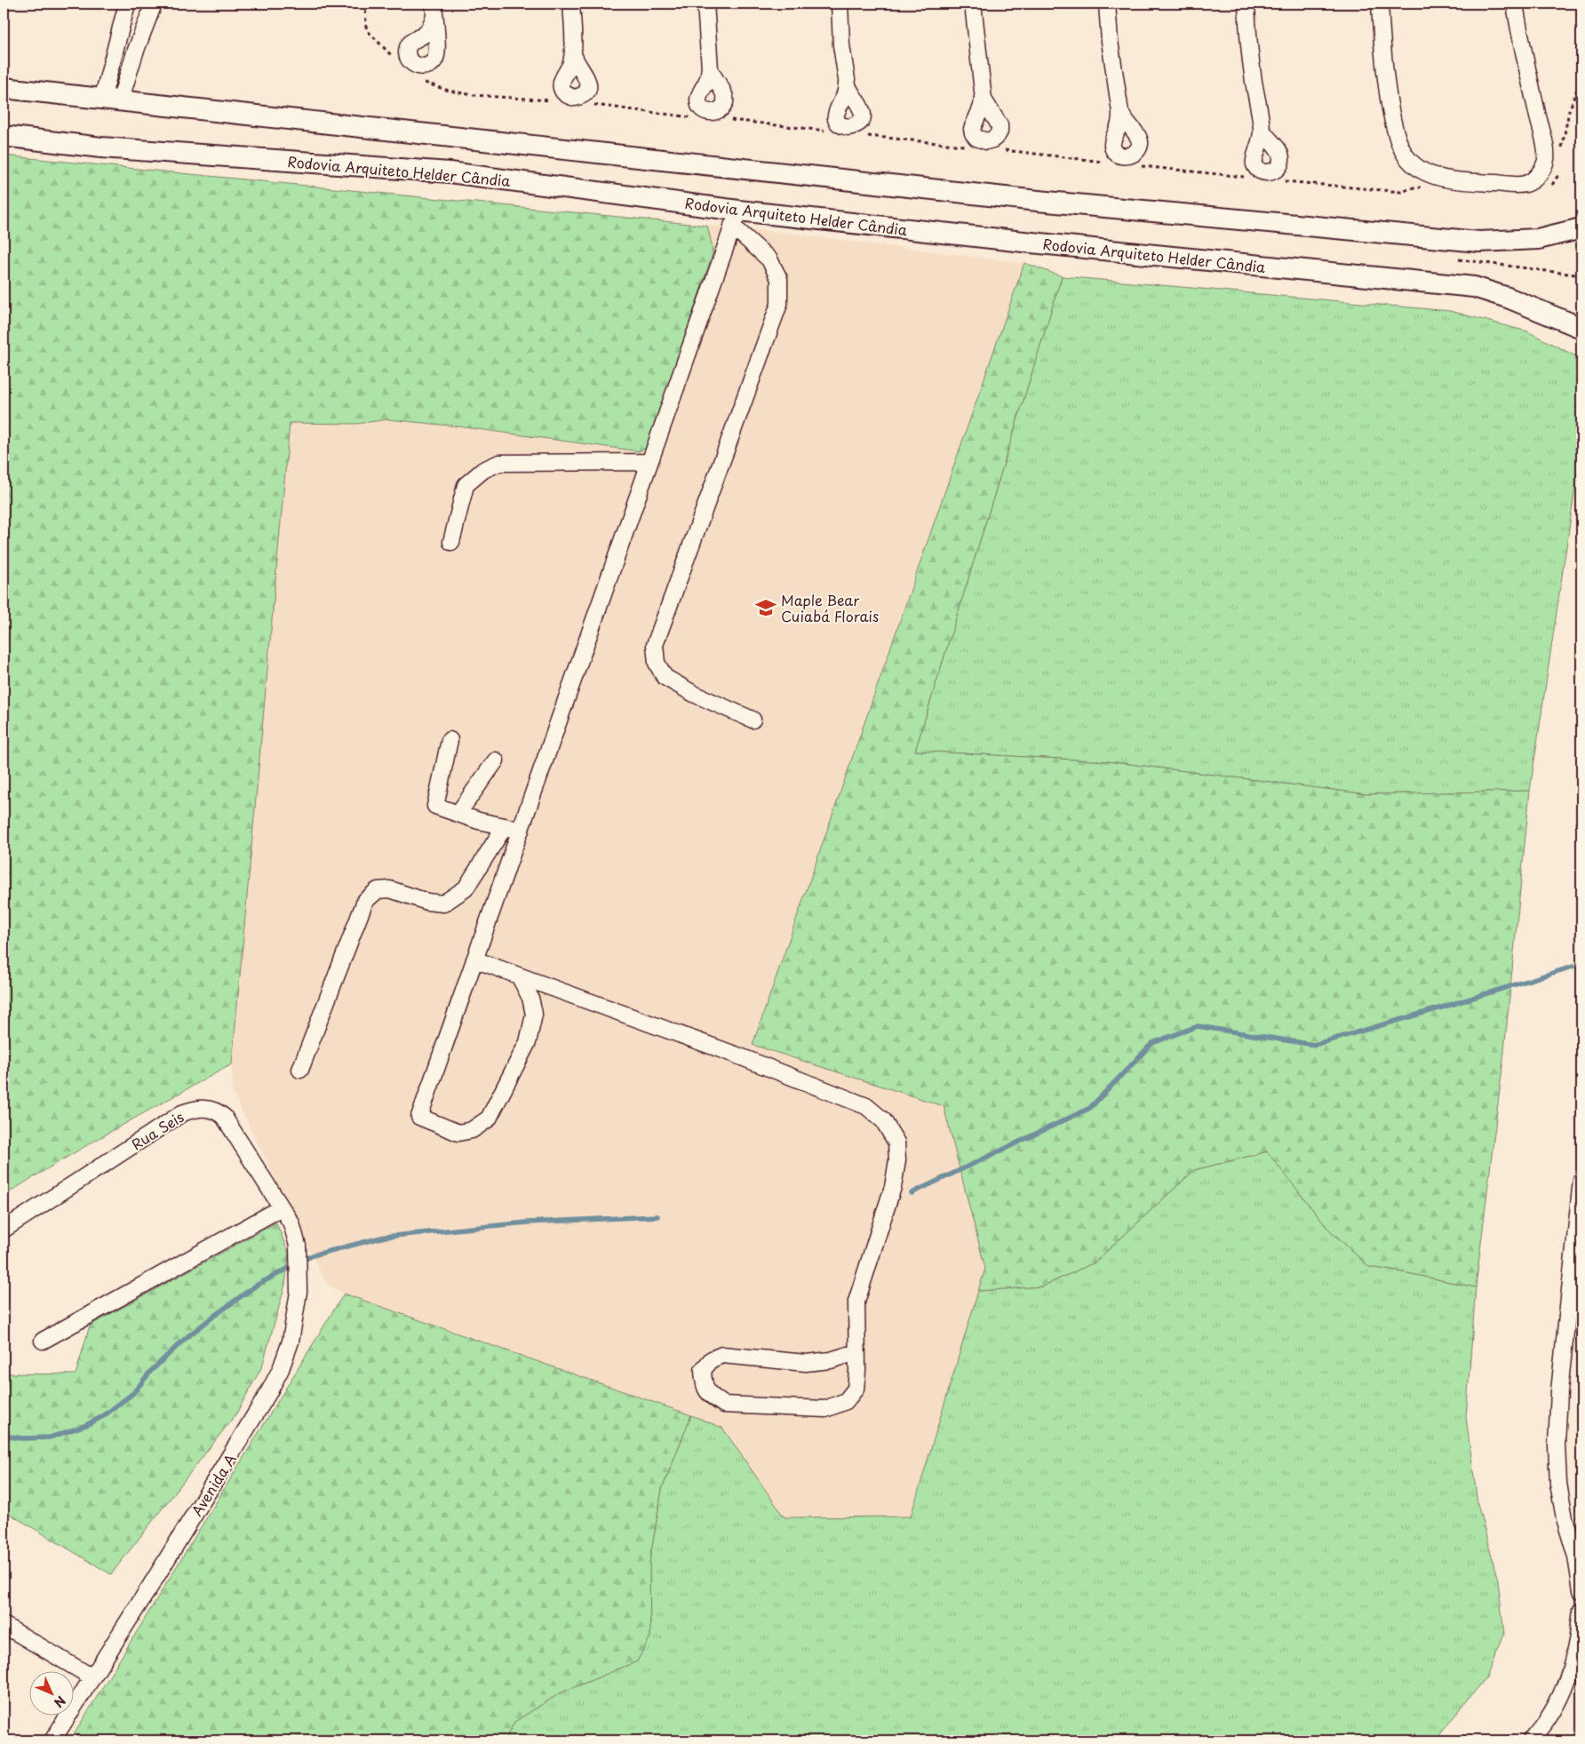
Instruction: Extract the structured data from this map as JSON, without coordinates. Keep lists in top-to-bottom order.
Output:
{
  "streets": {
    "main road": ["Rodovia Arquiteto Helder Cândia"],
    "street": ["Rua Seis", "Avenida A"]
  },
  "crossings": [
    ["Rua Seis", "Avenida A"]
  ],
  "places": {
    "school or university": ["Maple Bear Cuiabá Florais"]
  },
  "north": "bottom right"
}
